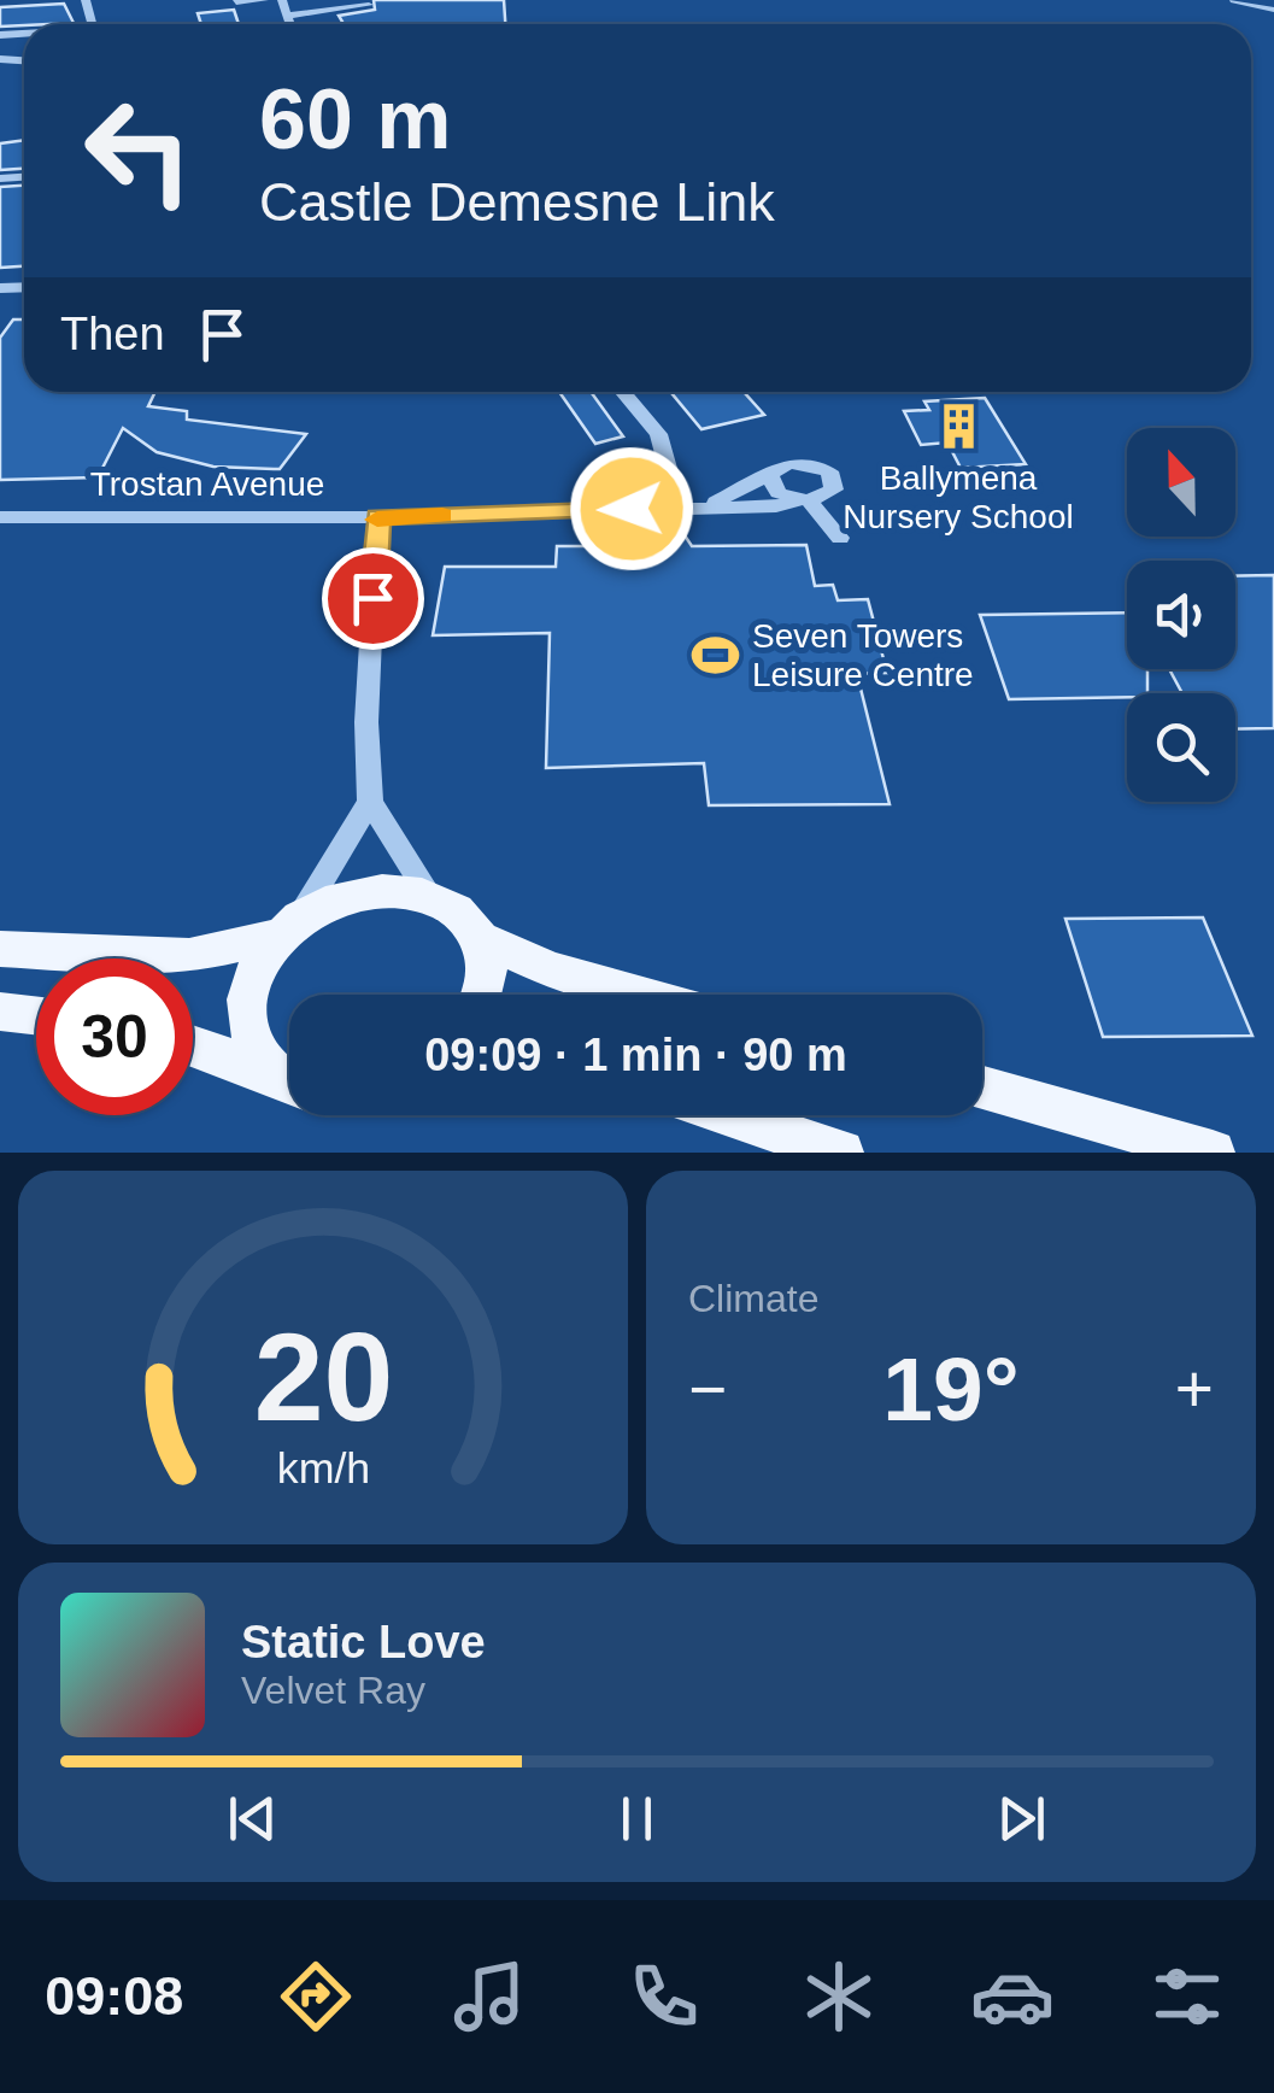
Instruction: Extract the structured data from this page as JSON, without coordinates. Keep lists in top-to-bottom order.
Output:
{
  "streets": {
    "street": ["Trostan Avenue"]
  },
  "places": {
    "building": ["Ballymena Nursery School"],
    "sports": ["Seven Towers Leisure Centre"]
  },
  "north": "top",
  "page": {
    "turn": ["60 m", "Castle Demesne Link"],
    "then": "Then",
    "limit": "30",
    "trip": "09:09 · 1 min · 90 m",
    "tile": "Climate",
    "heat": ["−", "19°", "+"],
    "song": ["Static Love", "Velvet Ray"],
    "tabs": "09:08",
    "gauge": ["20", "km/h"]
  }
}
